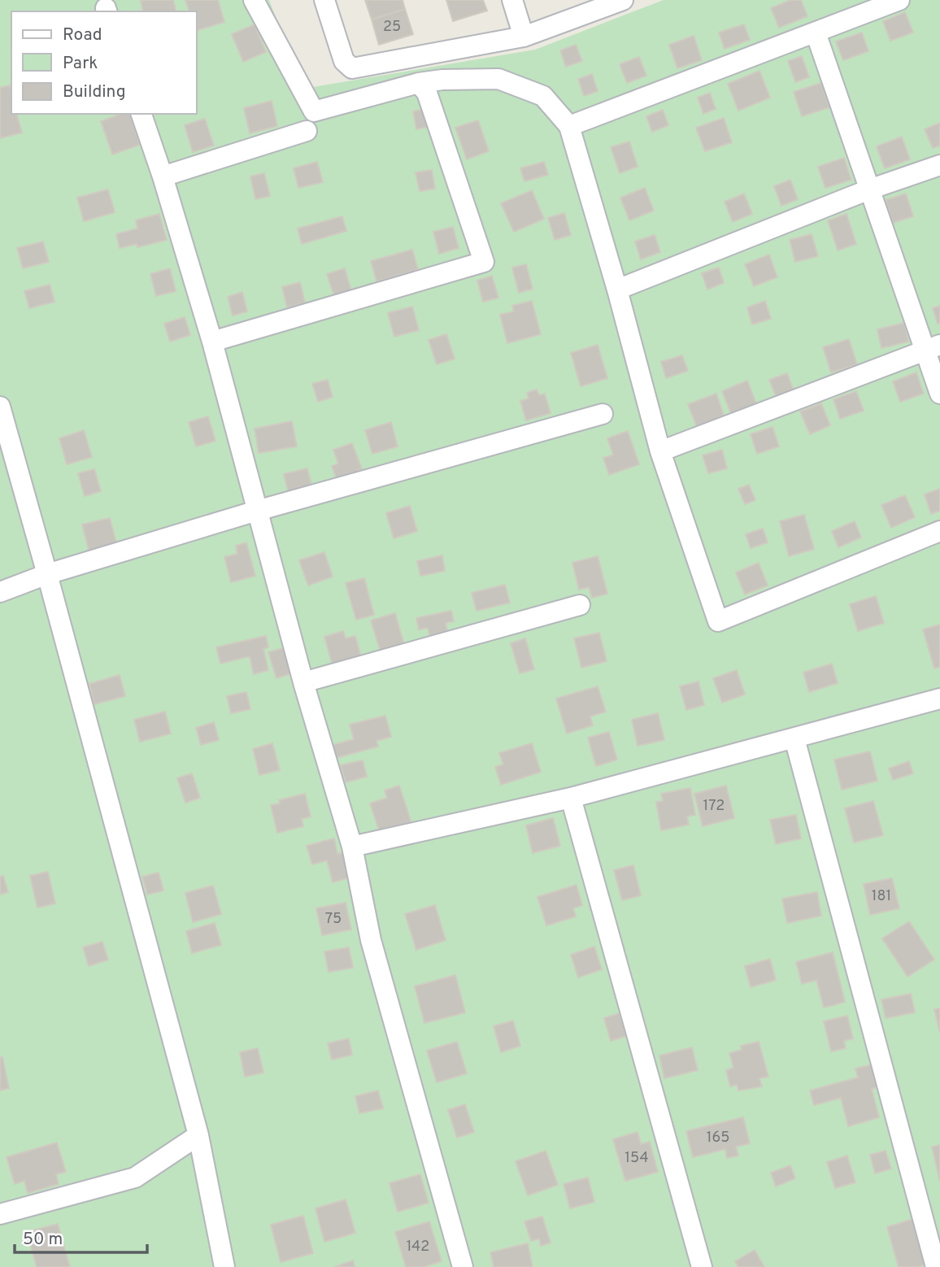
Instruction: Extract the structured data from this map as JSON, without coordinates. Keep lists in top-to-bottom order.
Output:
{
  "house_numbers": [
    "25",
    "172",
    "181",
    "75",
    "165",
    "154",
    "142"
  ],
  "legend": ["Road", "Park", "Building"],
  "scale_bar": "50 m"
}
